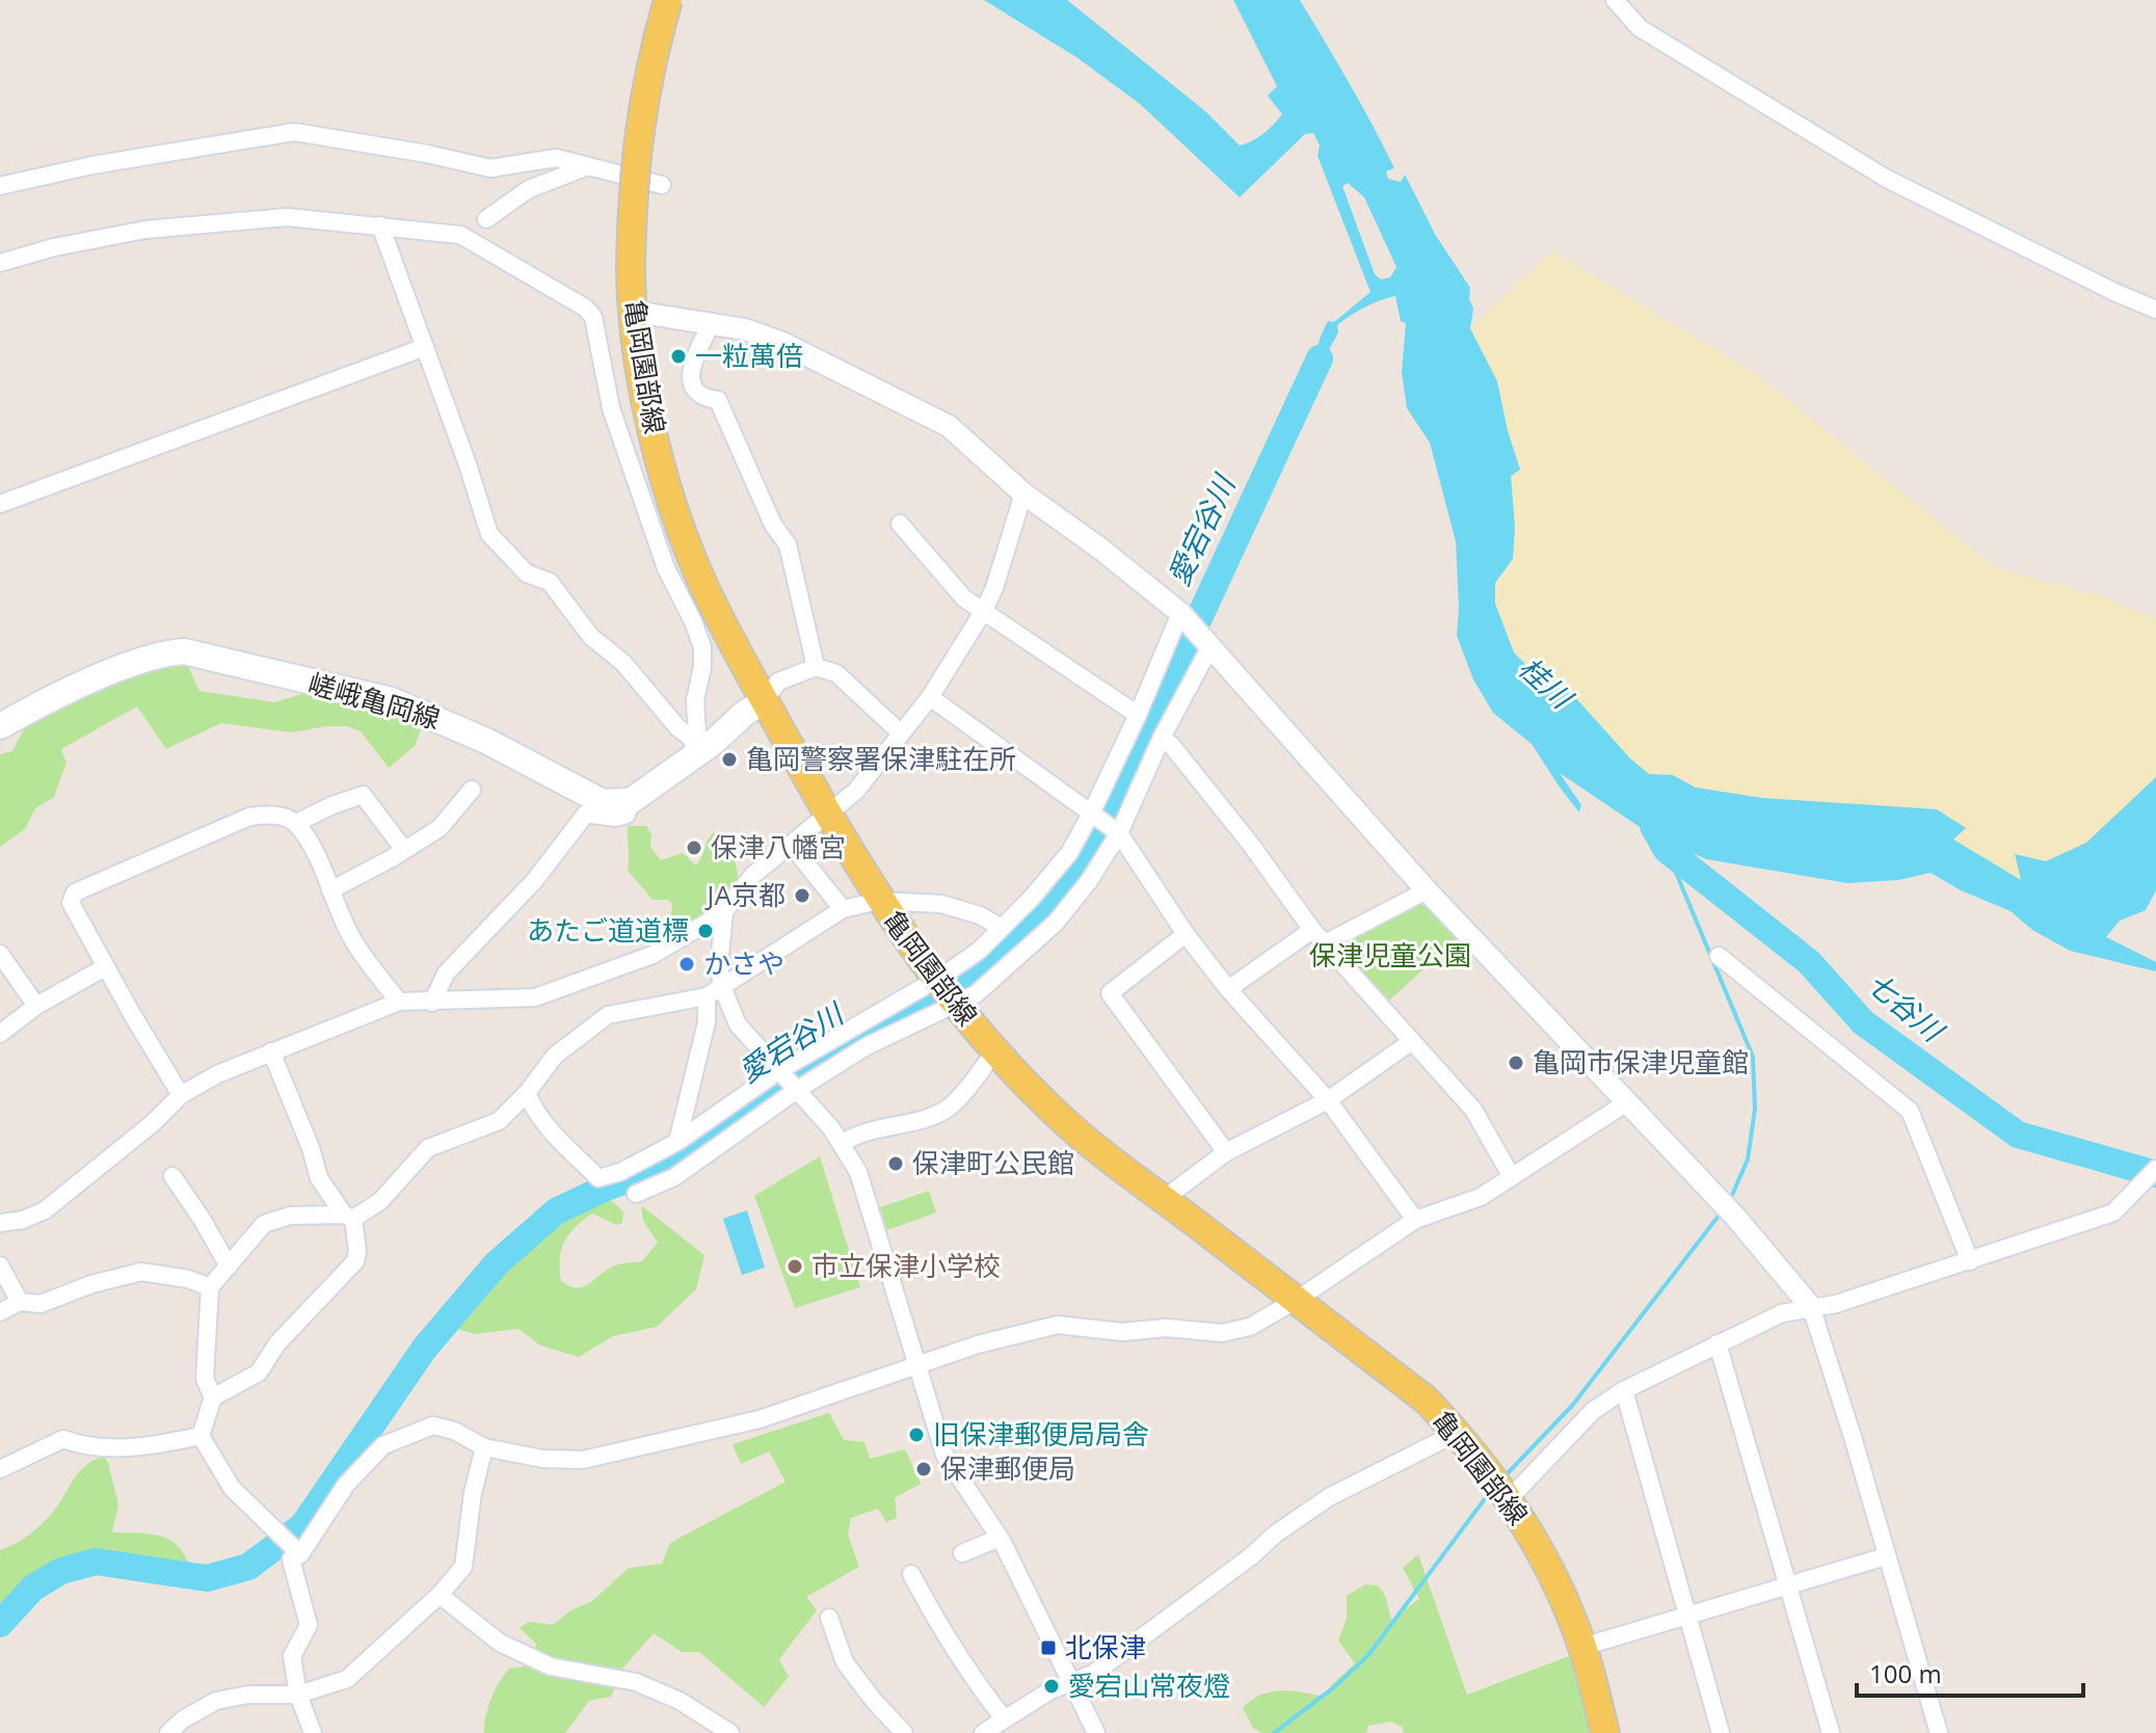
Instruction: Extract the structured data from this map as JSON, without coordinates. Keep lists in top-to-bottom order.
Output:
{
  "streets": {
    "main road": ["亀岡園部線", "嵯峨亀岡線"]
  },
  "water": ["愛宕谷川", "桂川", "七谷川"],
  "parks": ["保津児童公園"],
  "places": {
    "other": [
      "一粒萬倍",
      "亀岡警察署保津駐在所",
      "保津八幡宮",
      "JA京都",
      "あたご道道標",
      "かさや",
      "亀岡市保津児童館",
      "保津町公民館",
      "市立保津小学校",
      "旧保津郵便局局舎",
      "保津郵便局",
      "愛宕山常夜燈"
    ],
    "transit": ["北保津"]
  },
  "scale_bar": "100 m"
}
